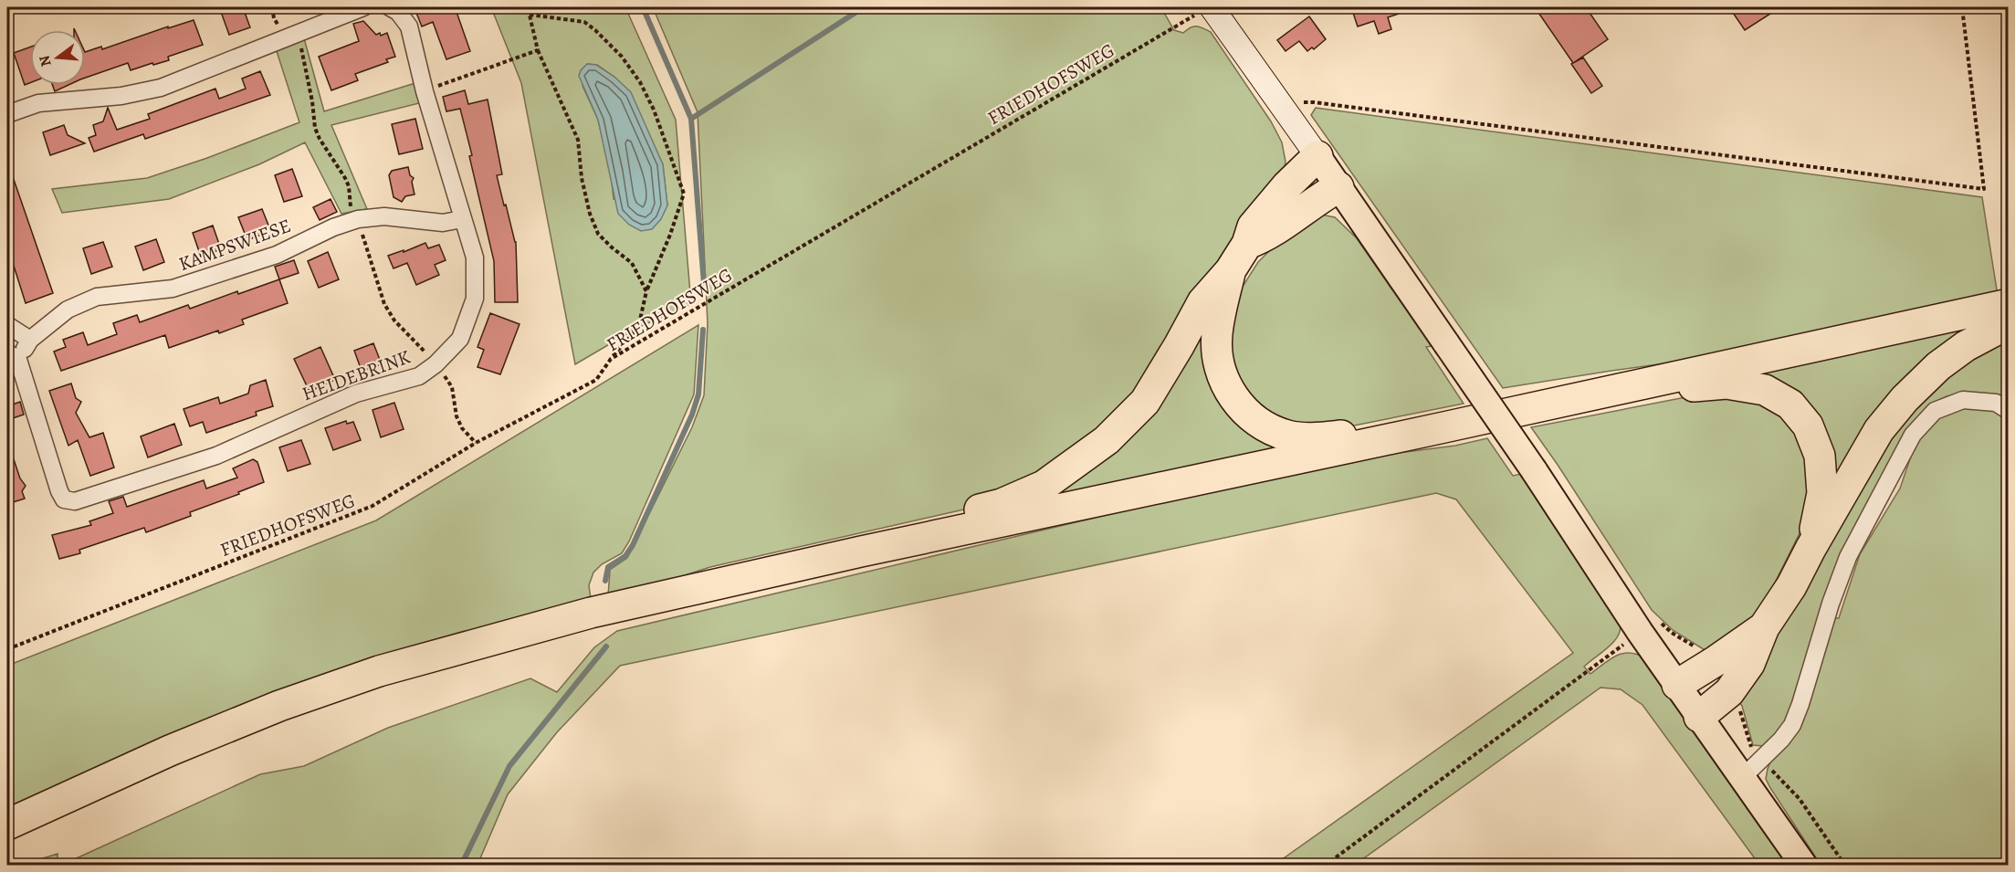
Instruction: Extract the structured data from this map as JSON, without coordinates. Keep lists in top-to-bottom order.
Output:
{
  "streets": {
    "street": ["KAMPSWIESE", "HEIDEBRINK"],
    "path": ["FRIEDHOFSWEG"]
  },
  "crossings": [
    ["KAMPSWIESE", "HEIDEBRINK"]
  ],
  "north": "left"
}
